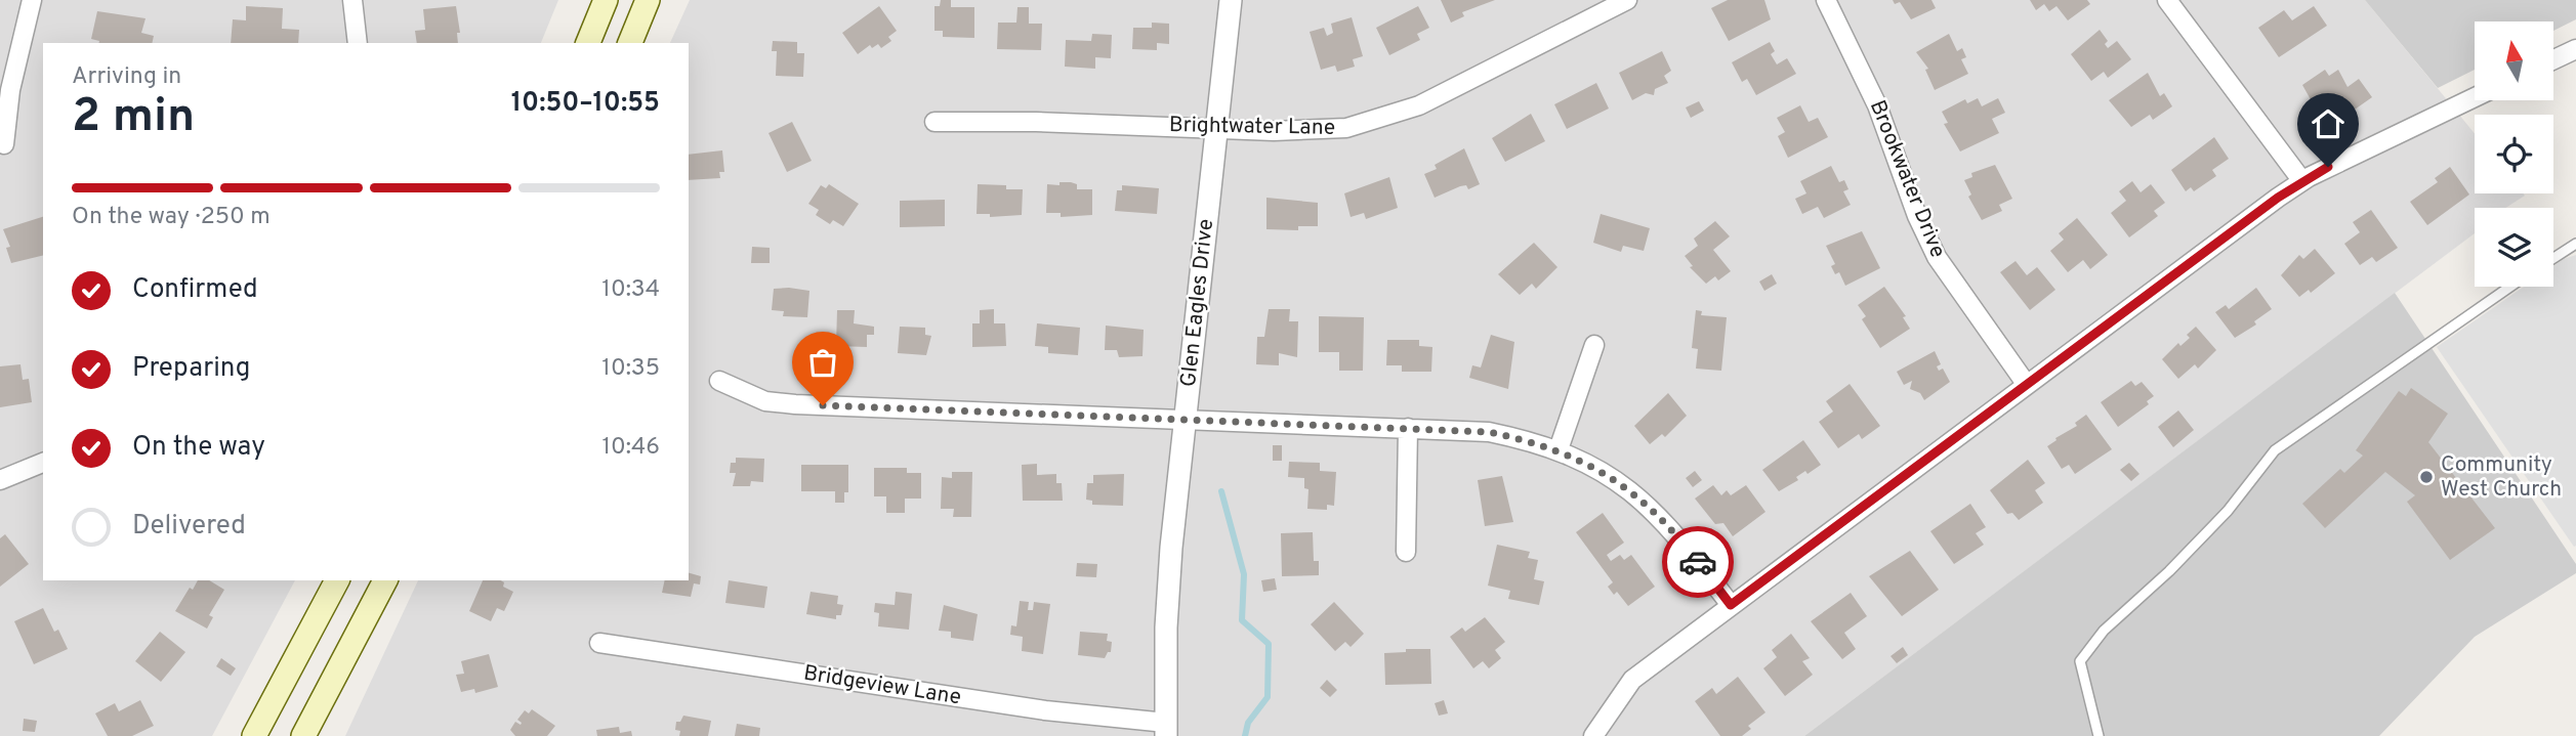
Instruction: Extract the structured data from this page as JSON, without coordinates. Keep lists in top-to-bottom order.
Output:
{
  "streets": {
    "street": [
      "Brightwater Lane",
      "Brookwater Drive",
      "Glen Eagles Drive",
      "Bridgeview Lane"
    ]
  },
  "crossings": [
    ["Brightwater Lane", "Glen Eagles Drive"],
    ["Glen Eagles Drive", "Bridgeview Lane"]
  ],
  "places": ["Community West Church"],
  "north": "top",
  "page": {
    "heading": ["2 min", "Arriving in", "10:50–10:55"],
    "bar": "On the way · 250 m",
    "list": [
      ["Confirmed", "10:34"],
      ["Preparing", "10:35"],
      ["On the way", "10:46"],
      "Delivered"
    ]
  }
}
